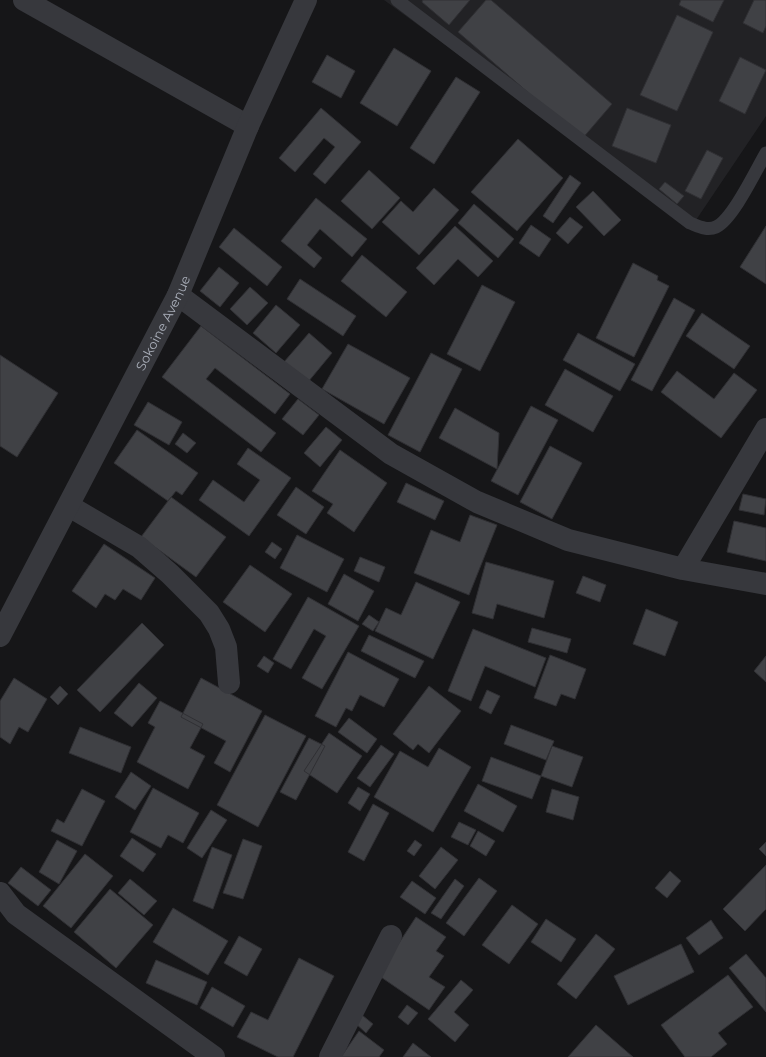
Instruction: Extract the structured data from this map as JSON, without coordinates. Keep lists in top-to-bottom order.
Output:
{
  "streets": {
    "street": ["Sokoine Avenue"]
  }
}
